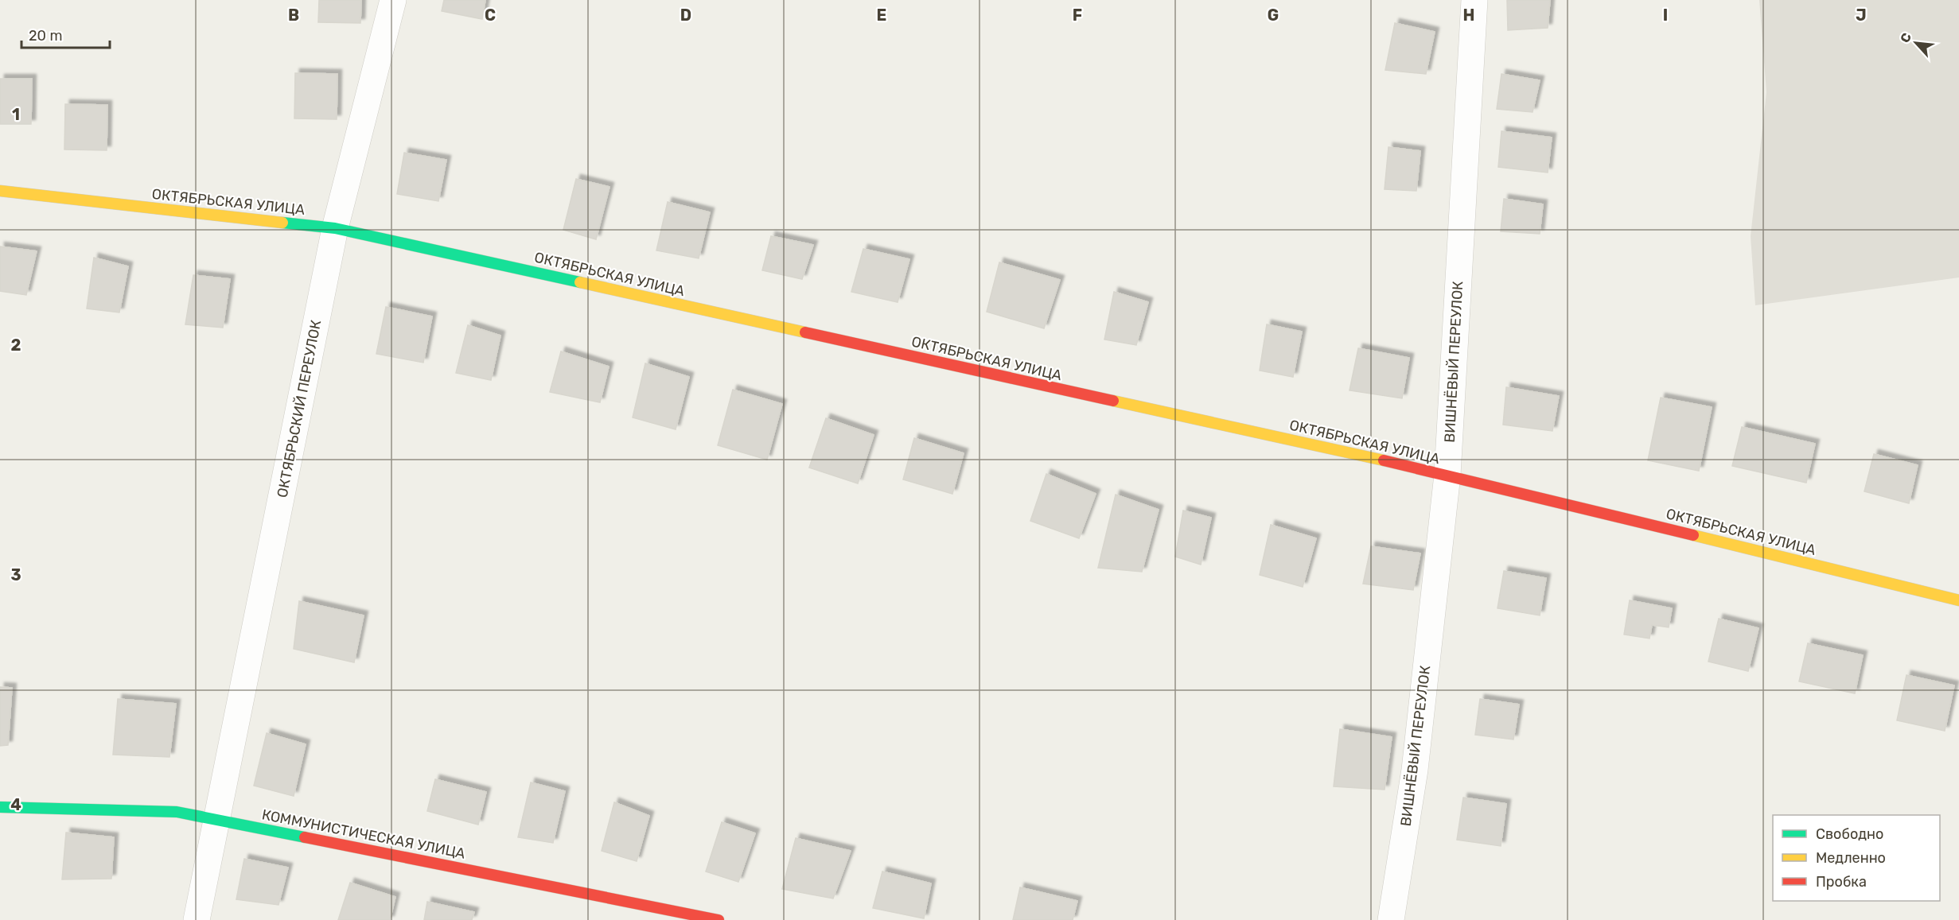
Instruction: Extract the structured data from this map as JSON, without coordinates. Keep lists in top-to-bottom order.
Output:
{
  "streets": {
    "street": [
      "ОКТЯБРЬСКАЯ УЛИЦА",
      "ВИШНЁВЫЙ ПЕРЕУЛОК",
      "ОКТЯБРЬСКИЙ ПЕРЕУЛОК",
      "КОММУНИСТИЧЕСКАЯ УЛИЦА"
    ]
  },
  "crossings": [
    ["ОКТЯБРЬСКАЯ УЛИЦА", "ВИШНЁВЫЙ ПЕРЕУЛОК"],
    ["ОКТЯБРЬСКАЯ УЛИЦА", "ОКТЯБРЬСКИЙ ПЕРЕУЛОК"],
    ["ОКТЯБРЬСКИЙ ПЕРЕУЛОК", "КОММУНИСТИЧЕСКАЯ УЛИЦА"]
  ],
  "legend": ["Свободно", "Медленно", "Пробка"],
  "scale_bar": "20 m",
  "north": "top left",
  "grid": {
    "columns": [
      "B",
      "C",
      "D",
      "E",
      "F",
      "G",
      "H",
      "I",
      "J"
    ],
    "rows": [
      "1",
      "2",
      "3",
      "4"
    ]
  }
}
